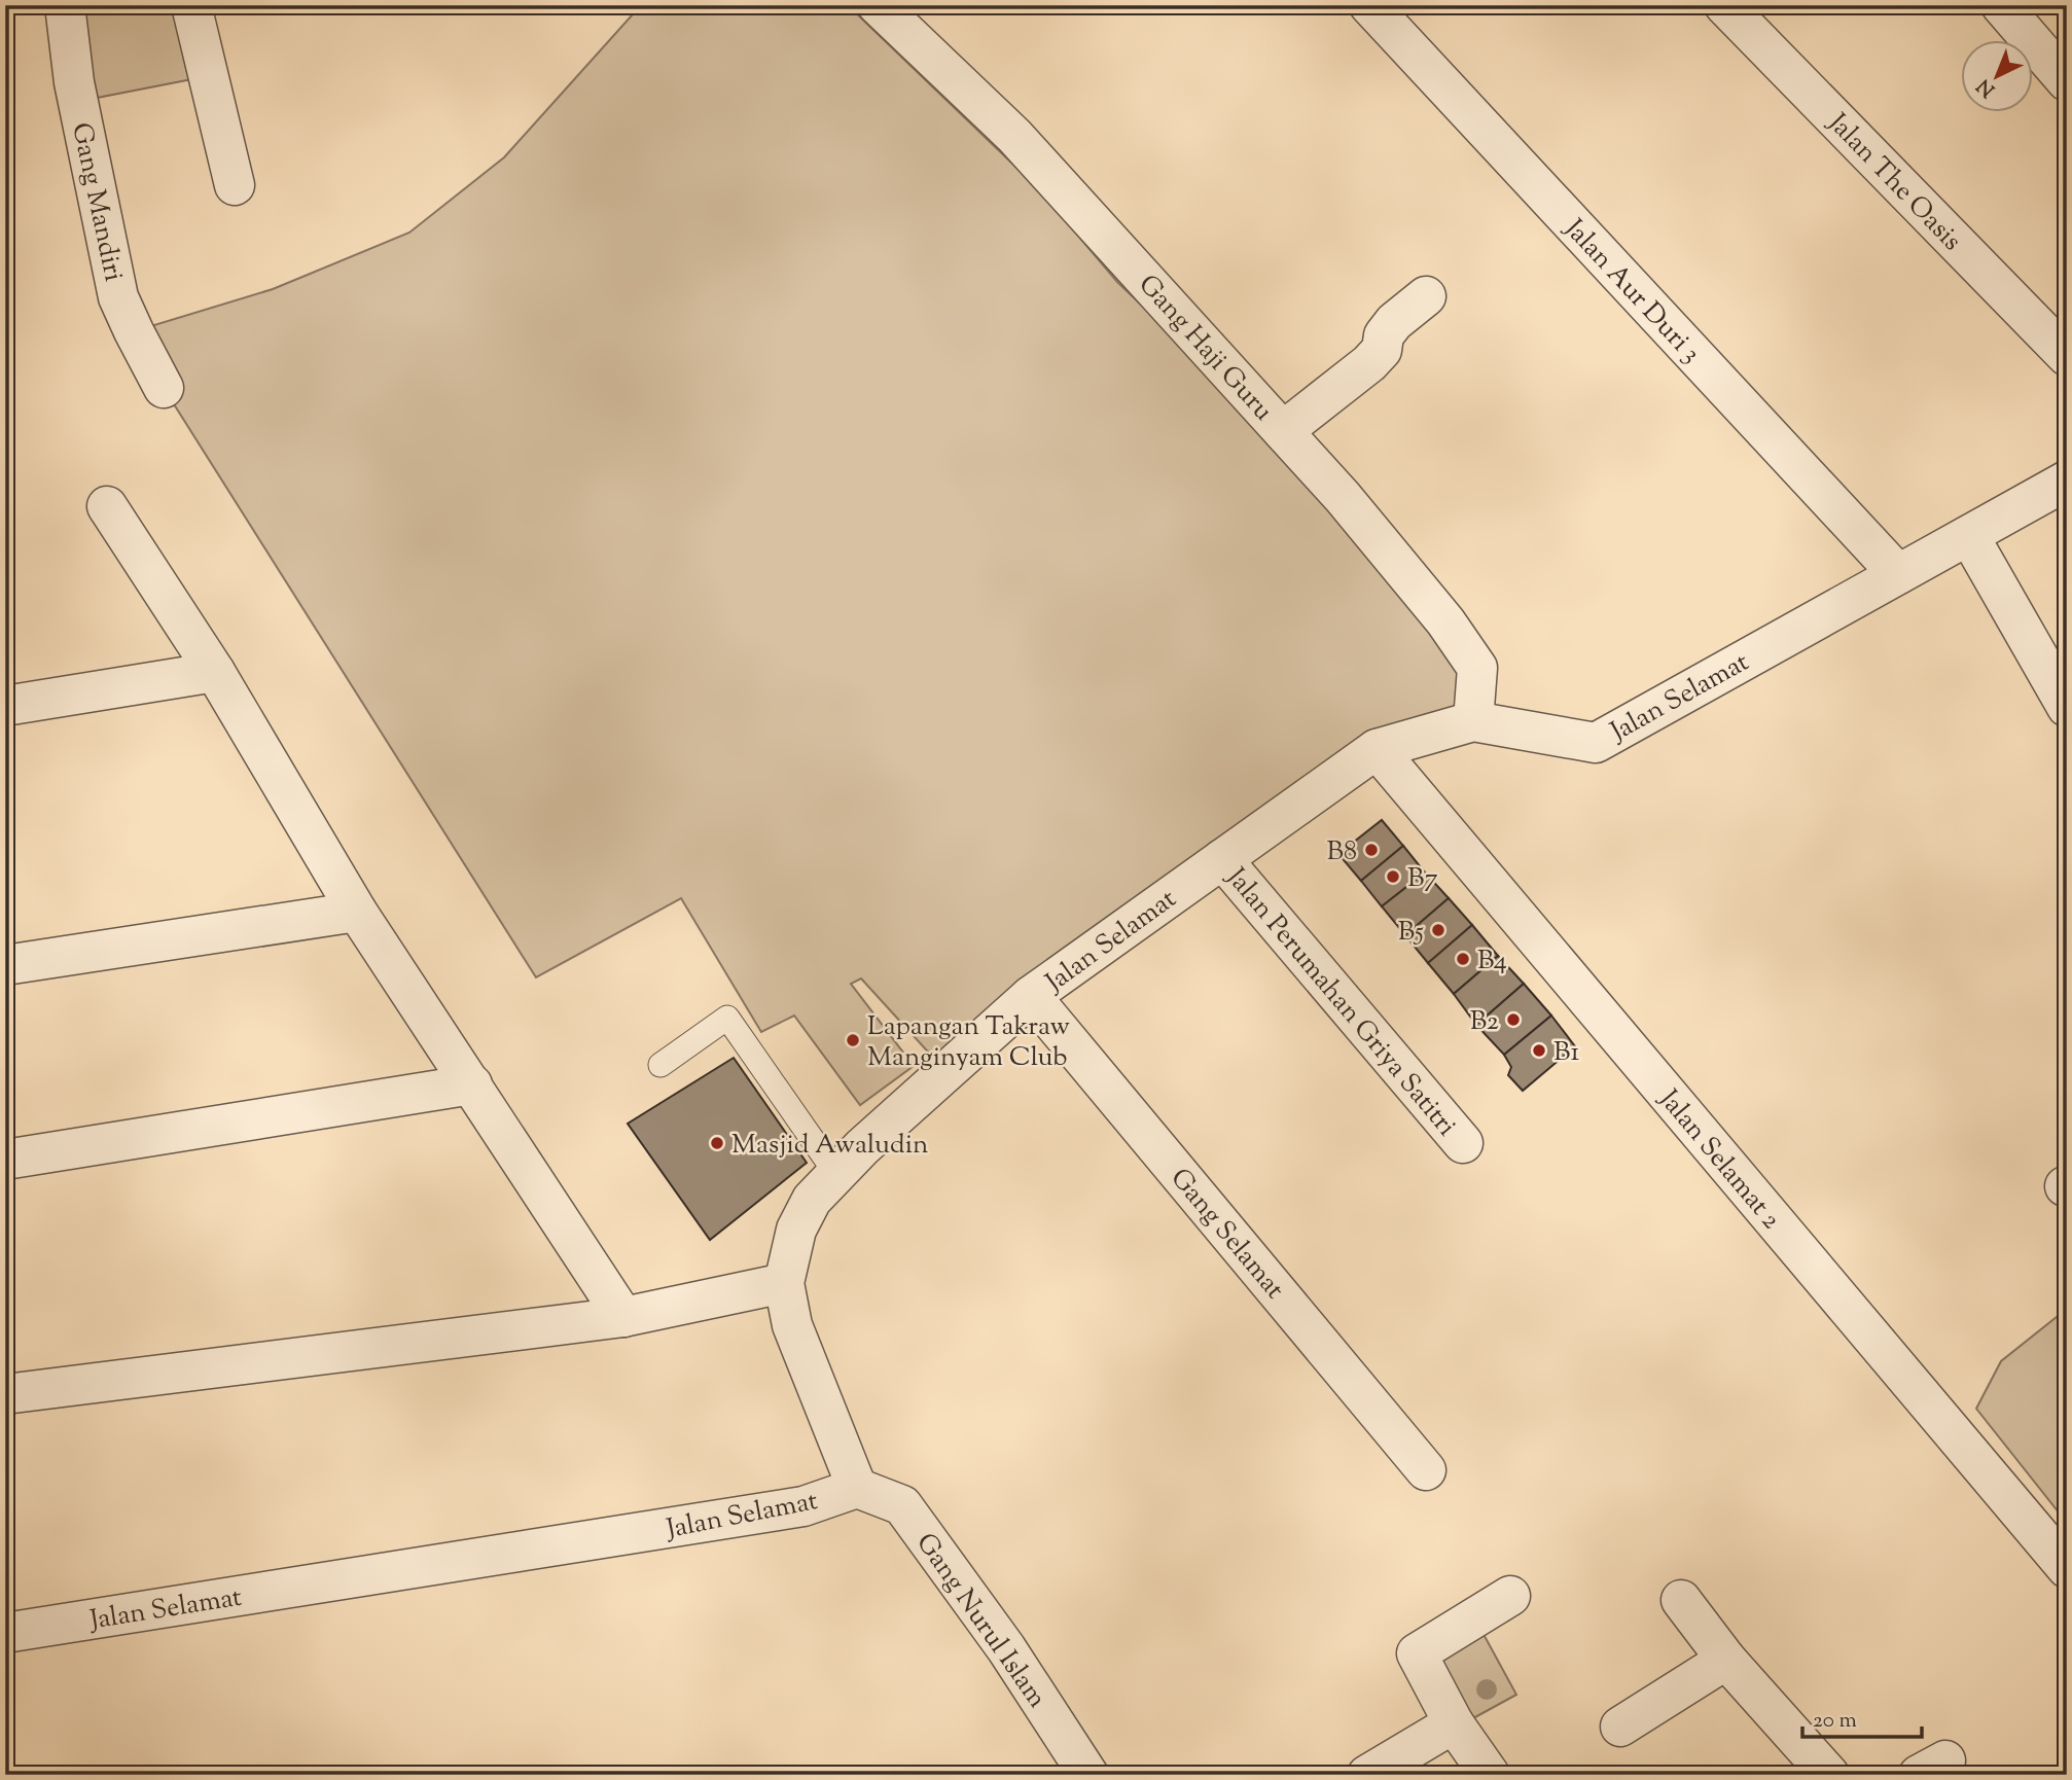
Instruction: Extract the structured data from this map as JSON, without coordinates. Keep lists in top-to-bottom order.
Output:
{
  "streets": {
    "street": [
      "Jalan The Oasis",
      "Gang Mandiri",
      "Jalan Aur Duri 3",
      "Gang Haji Guru",
      "Jalan Selamat",
      "Jalan Perumahan Griya Satitri",
      "Jalan Selamat 2",
      "Gang Selamat",
      "Gang Nurul Islam"
    ]
  },
  "crossings": [
    ["Jalan Aur Duri 3", "Jalan Selamat"],
    ["Gang Haji Guru", "Jalan Selamat"],
    ["Jalan Selamat", "Jalan Perumahan Griya Satitri"],
    ["Jalan Selamat", "Jalan Selamat 2"],
    ["Jalan Selamat", "Gang Selamat"],
    ["Jalan Selamat", "Gang Nurul Islam"]
  ],
  "places": [
    "B8",
    "B7",
    "B5",
    "B4",
    "B2",
    "Lapangan Takraw Manginyam Club",
    "B1",
    "Masjid Awaludin"
  ],
  "scale_bar": "20 m",
  "north": "bottom left"
}
